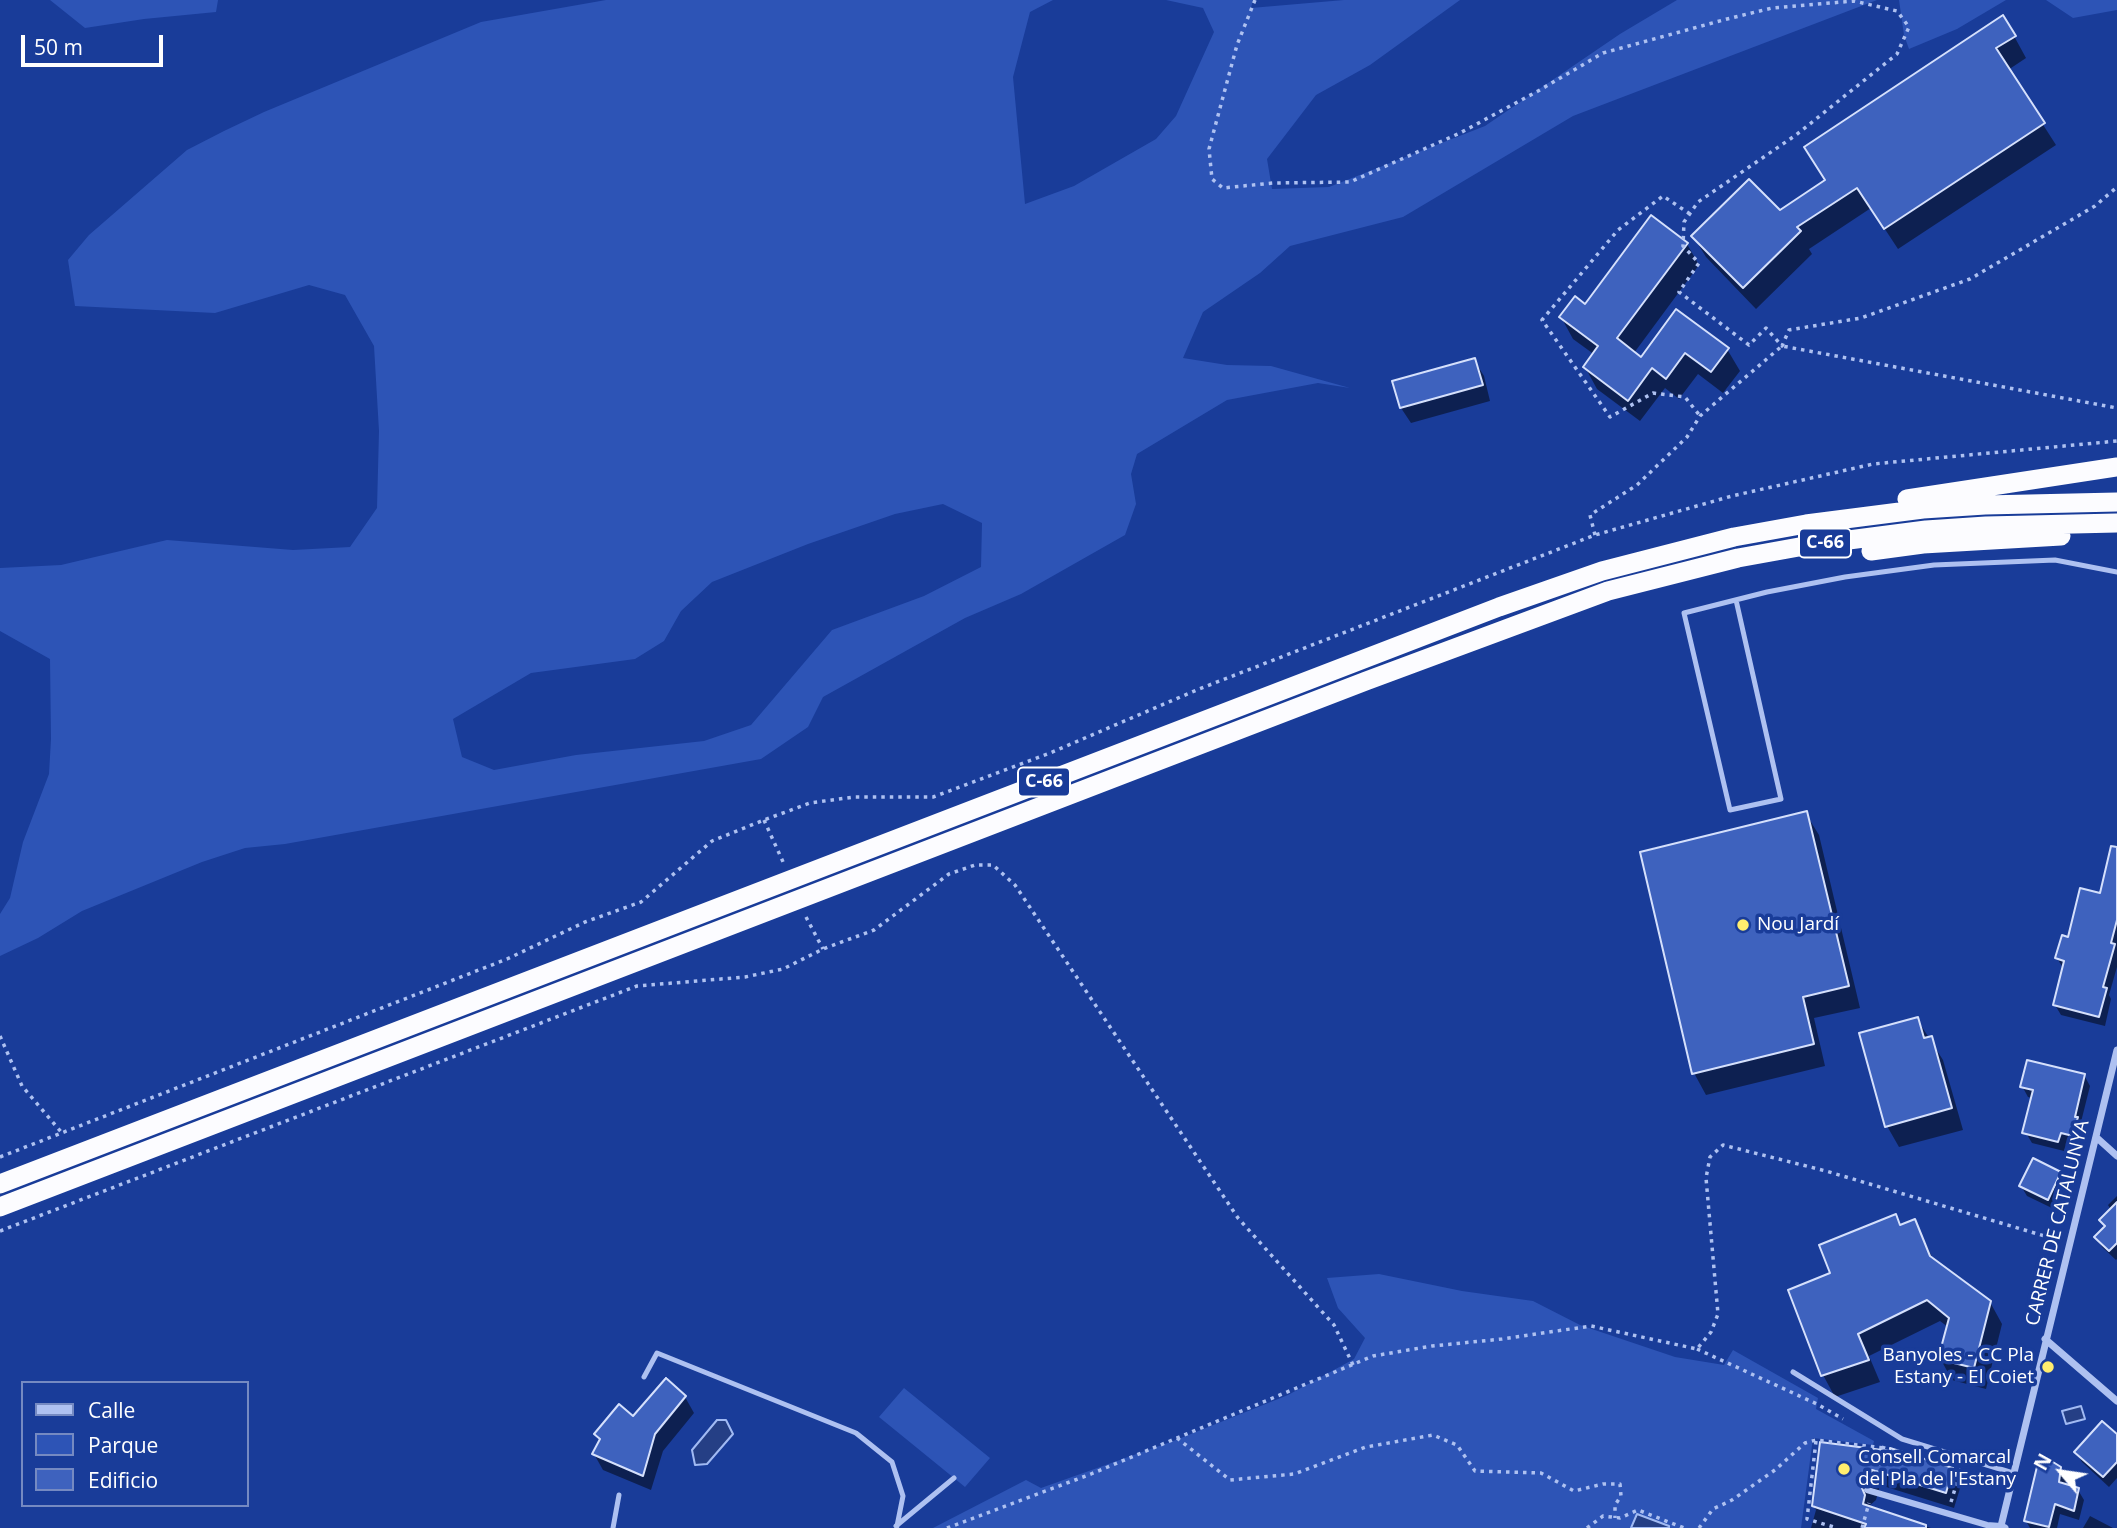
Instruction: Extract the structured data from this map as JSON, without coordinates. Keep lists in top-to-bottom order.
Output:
{
  "streets": {
    "highway": ["C-66"],
    "street": ["CARRER DE CATALUNYA"]
  },
  "places": ["Nou Jardí", "Banyoles - CC Pla Estany - El Coiet", "Consell Comarcal del Pla de l'Estany"],
  "legend": ["Calle", "Parque", "Edificio"],
  "scale_bar": "50 m",
  "north": "top left"
}
